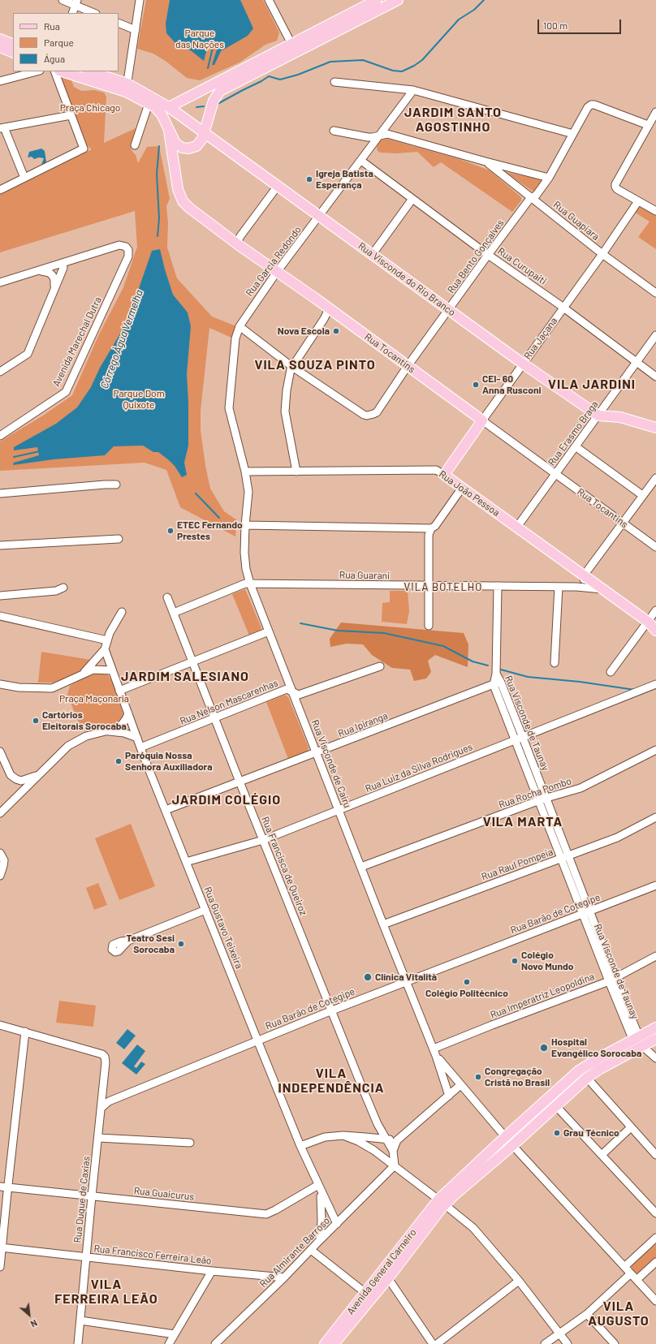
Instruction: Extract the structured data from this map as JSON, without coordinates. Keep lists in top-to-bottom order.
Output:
{
  "streets": {
    "main road": [
      "Rua Visconde do Rio Branco",
      "Rua Jaçana",
      "Rua Tocantins",
      "Rua João Pessoa",
      "Avenida General Carneiro"
    ],
    "street": [
      "Rua Guapiara",
      "Rua Bento Gonçalves",
      "Rua Garcia Redondo",
      "Rua Curupaiti",
      "Avenida Marechal Dutra",
      "Rua Erasmo Braga",
      "Rua Guarani",
      "Rua Nelson Mascarenhas",
      "Rua Visconde de Taunay",
      "Rua Ipiranga",
      "Rua Visconde de Cairu",
      "Rua Luiz da Silva Rodrigues",
      "Rua Rocha Pombo",
      "Rua Raul Pompeia",
      "Rua Francisca de Queiroz",
      "Rua Barão de Cotegipe",
      "Rua Gustavo Teixeira",
      "Rua Imperatriz Leopoldina",
      "Rua Guaicurus",
      "Rua Duque de Caxias",
      "Rua Almirante Barroso",
      "Rua Francisco Ferreira Leão"
    ]
  },
  "crossings": [
    ["Rua Guapiara", "Rua Bento Gonçalves"],
    ["Rua Guapiara", "Rua Jaçana"],
    ["Rua Bento Gonçalves", "Rua Curupaiti"],
    ["Rua Bento Gonçalves", "Rua Visconde do Rio Branco"],
    ["Rua Bento Gonçalves", "Rua Tocantins"],
    ["Rua Garcia Redondo", "Rua Curupaiti"],
    ["Rua Garcia Redondo", "Rua Visconde do Rio Branco"],
    ["Rua Garcia Redondo", "Rua Tocantins"],
    ["Rua Garcia Redondo", "Rua João Pessoa"],
    ["Rua Garcia Redondo", "Rua Visconde de Cairu"],
    ["Rua Curupaiti", "Rua Jaçana"],
    ["Rua Curupaiti", "Rua Erasmo Braga"],
    ["Rua Visconde do Rio Branco", "Rua Jaçana"],
    ["Rua Visconde do Rio Branco", "Rua Erasmo Braga"],
    ["Rua Jaçana", "Rua Tocantins"],
    ["Rua Jaçana", "Rua João Pessoa"],
    ["Rua Tocantins", "Rua Erasmo Braga"],
    ["Rua Erasmo Braga", "Rua João Pessoa"],
    ["Rua João Pessoa", "Rua Guarani"],
    ["Rua João Pessoa", "Rua Visconde de Cairu"],
    ["Rua Guarani", "Rua Visconde de Taunay"],
    ["Rua Guarani", "Rua Visconde de Cairu"],
    ["Rua Guarani", "Rua Francisca de Queiroz"],
    ["Rua Nelson Mascarenhas", "Rua Visconde de Cairu"],
    ["Rua Nelson Mascarenhas", "Rua Francisca de Queiroz"],
    ["Rua Nelson Mascarenhas", "Rua Gustavo Teixeira"],
    ["Rua Visconde de Taunay", "Rua Ipiranga"],
    ["Rua Visconde de Taunay", "Rua Luiz da Silva Rodrigues"],
    ["Rua Visconde de Taunay", "Rua Rocha Pombo"],
    ["Rua Visconde de Taunay", "Rua Raul Pompeia"],
    ["Rua Visconde de Taunay", "Rua Barão de Cotegipe"],
    ["Rua Visconde de Taunay", "Rua Imperatriz Leopoldina"],
    ["Rua Visconde de Taunay", "Avenida General Carneiro"],
    ["Rua Ipiranga", "Rua Visconde de Cairu"],
    ["Rua Ipiranga", "Rua Francisca de Queiroz"],
    ["Rua Ipiranga", "Rua Gustavo Teixeira"],
    ["Rua Visconde de Cairu", "Rua Luiz da Silva Rodrigues"],
    ["Rua Visconde de Cairu", "Rua Rocha Pombo"],
    ["Rua Visconde de Cairu", "Rua Raul Pompeia"],
    ["Rua Visconde de Cairu", "Rua Barão de Cotegipe"],
    ["Rua Visconde de Cairu", "Rua Imperatriz Leopoldina"],
    ["Rua Visconde de Cairu", "Avenida General Carneiro"],
    ["Rua Luiz da Silva Rodrigues", "Rua Francisca de Queiroz"],
    ["Rua Luiz da Silva Rodrigues", "Rua Gustavo Teixeira"],
    ["Rua Francisca de Queiroz", "Rua Barão de Cotegipe"],
    ["Rua Barão de Cotegipe", "Rua Gustavo Teixeira"],
    ["Rua Barão de Cotegipe", "Rua Duque de Caxias"],
    ["Rua Gustavo Teixeira", "Rua Guaicurus"],
    ["Rua Gustavo Teixeira", "Rua Almirante Barroso"],
    ["Rua Guaicurus", "Rua Duque de Caxias"],
    ["Rua Duque de Caxias", "Rua Francisco Ferreira Leão"],
    ["Rua Almirante Barroso", "Rua Francisco Ferreira Leão"]
  ],
  "districts": [
    "JARDIM SANTO AGOSTINHO",
    "VILA SOUZA PINTO",
    "VILA JARDINI",
    "VILA BOTELHO",
    "JARDIM SALESIANO",
    "JARDIM COLÉGIO",
    "VILA MARTA",
    "VILA INDEPENDÊNCIA",
    "VILA FERREIRA LEÃO",
    "VILA AUGUSTO"
  ],
  "water": ["Córrego Àgua Vermelha"],
  "parks": [
    "Parque das Nações",
    "Praça Chicago",
    "Parque Dom Quixote",
    "Praça Maçonaria"
  ],
  "places": [
    "Igreja Batista Esperança",
    "Nova Escola",
    "CEI- 60 Anna Rusconi",
    "ETEC Fernando Prestes",
    "Cartórios Eleitorais Sorocaba",
    "Paróquia Nossa Senhora Auxiliadora",
    "Teatro Sesi Sorocaba",
    "Colégio Novo Mundo",
    "Clínica Vitalità",
    "Colégio Politécnico",
    "Hospital Evangélico Sorocaba",
    "Congregação Cristã no Brasil",
    "Grau Técnico"
  ],
  "legend": ["Rua", "Parque", "Água"],
  "scale_bar": "100 m",
  "north": "bottom right"
}
